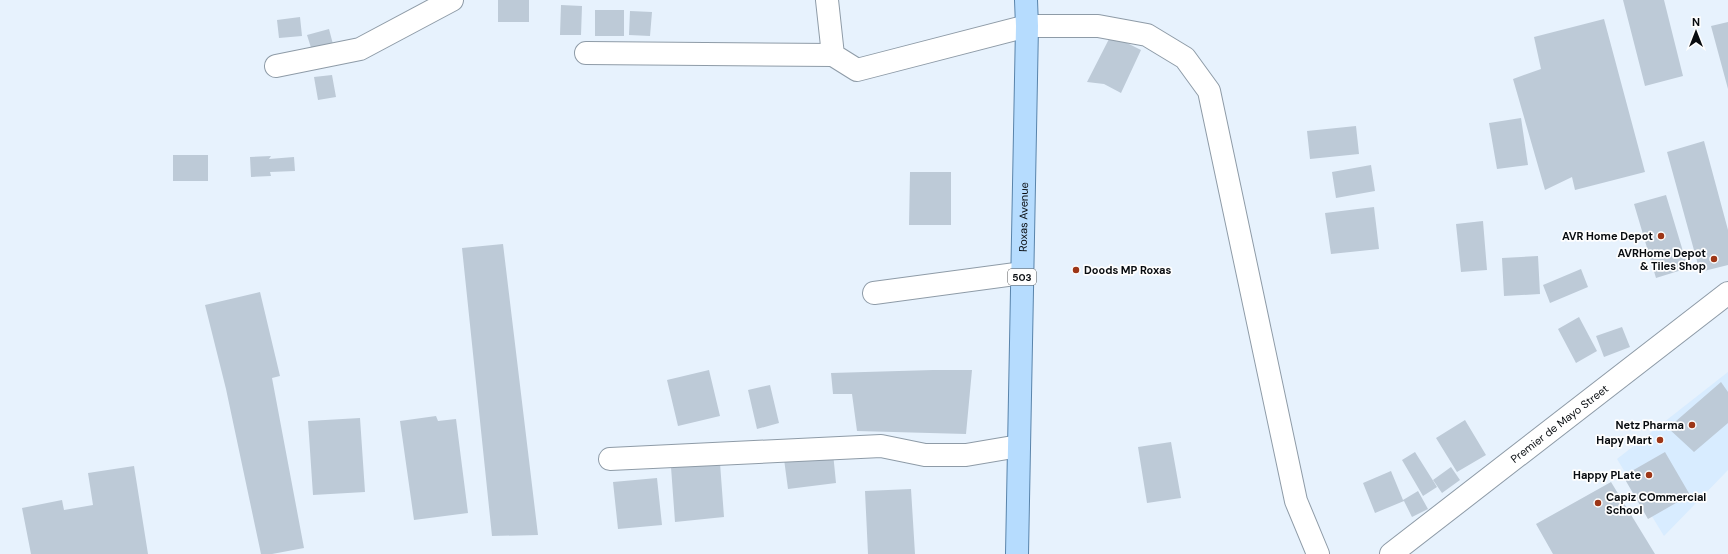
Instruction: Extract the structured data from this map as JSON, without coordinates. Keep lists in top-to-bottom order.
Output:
{
  "streets": {
    "main road": ["Roxas Avenue", "503"],
    "street": ["Premier de Mayo Street"]
  },
  "places": [
    "AVR Home Depot",
    "AVRHome Depot & Tiles Shop",
    "Doods MP Roxas",
    "Netz Pharma",
    "Hapy Mart",
    "Happy PLate",
    "Capiz COmmercial School"
  ],
  "north": "top"
}
